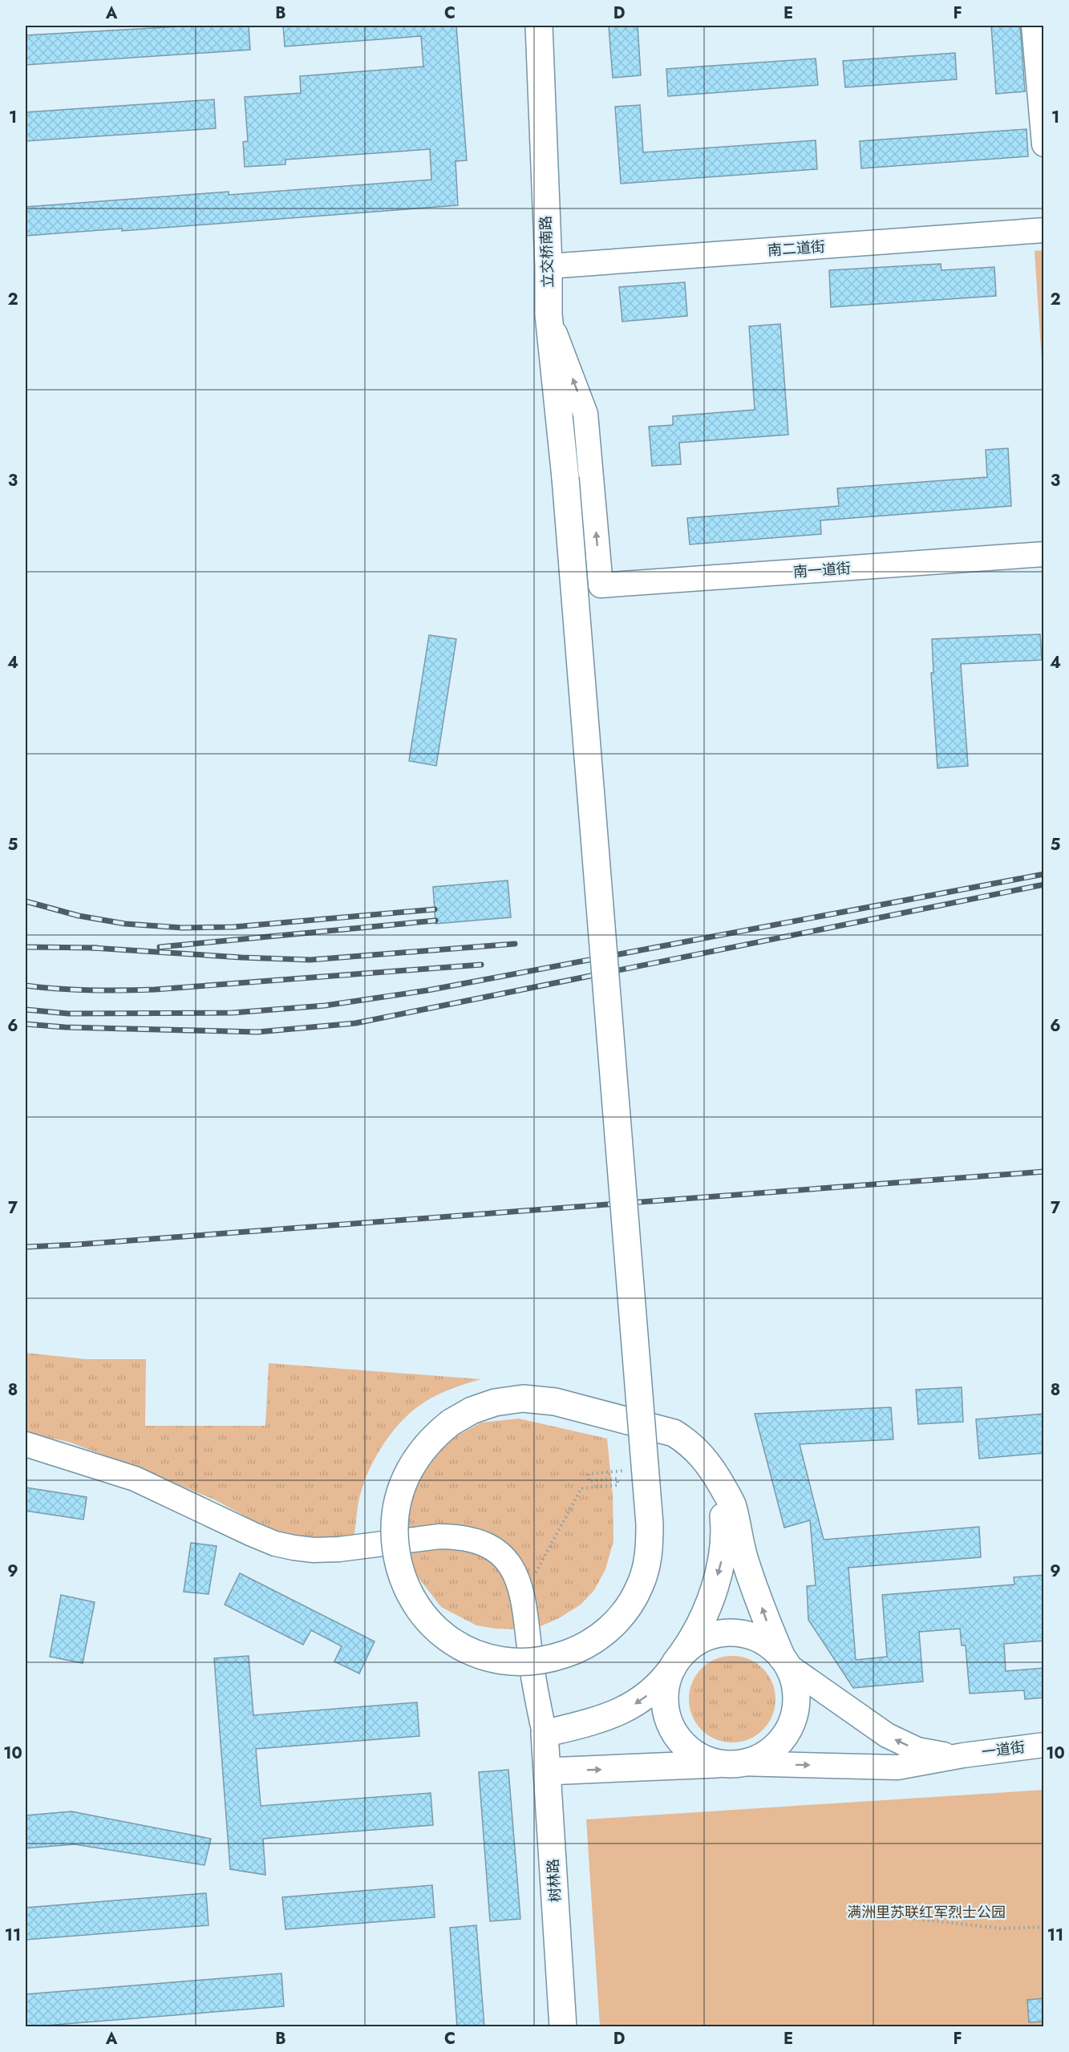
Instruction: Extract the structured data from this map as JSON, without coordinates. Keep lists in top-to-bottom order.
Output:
{
  "streets": {
    "main road": ["立交桥南路", "树林路"],
    "street": ["南二道街", "南一道街", "一道街"]
  },
  "crossings": [
    ["南二道街", "立交桥南路"],
    ["立交桥南路", "南一道街"]
  ],
  "parks": ["满洲里苏联红军烈士公园"],
  "grid": {
    "columns": [
      "A",
      "B",
      "C",
      "D",
      "E",
      "F"
    ],
    "rows": [
      "1",
      "2",
      "3",
      "4",
      "5",
      "6",
      "7",
      "8",
      "9",
      "10",
      "11"
    ]
  }
}
